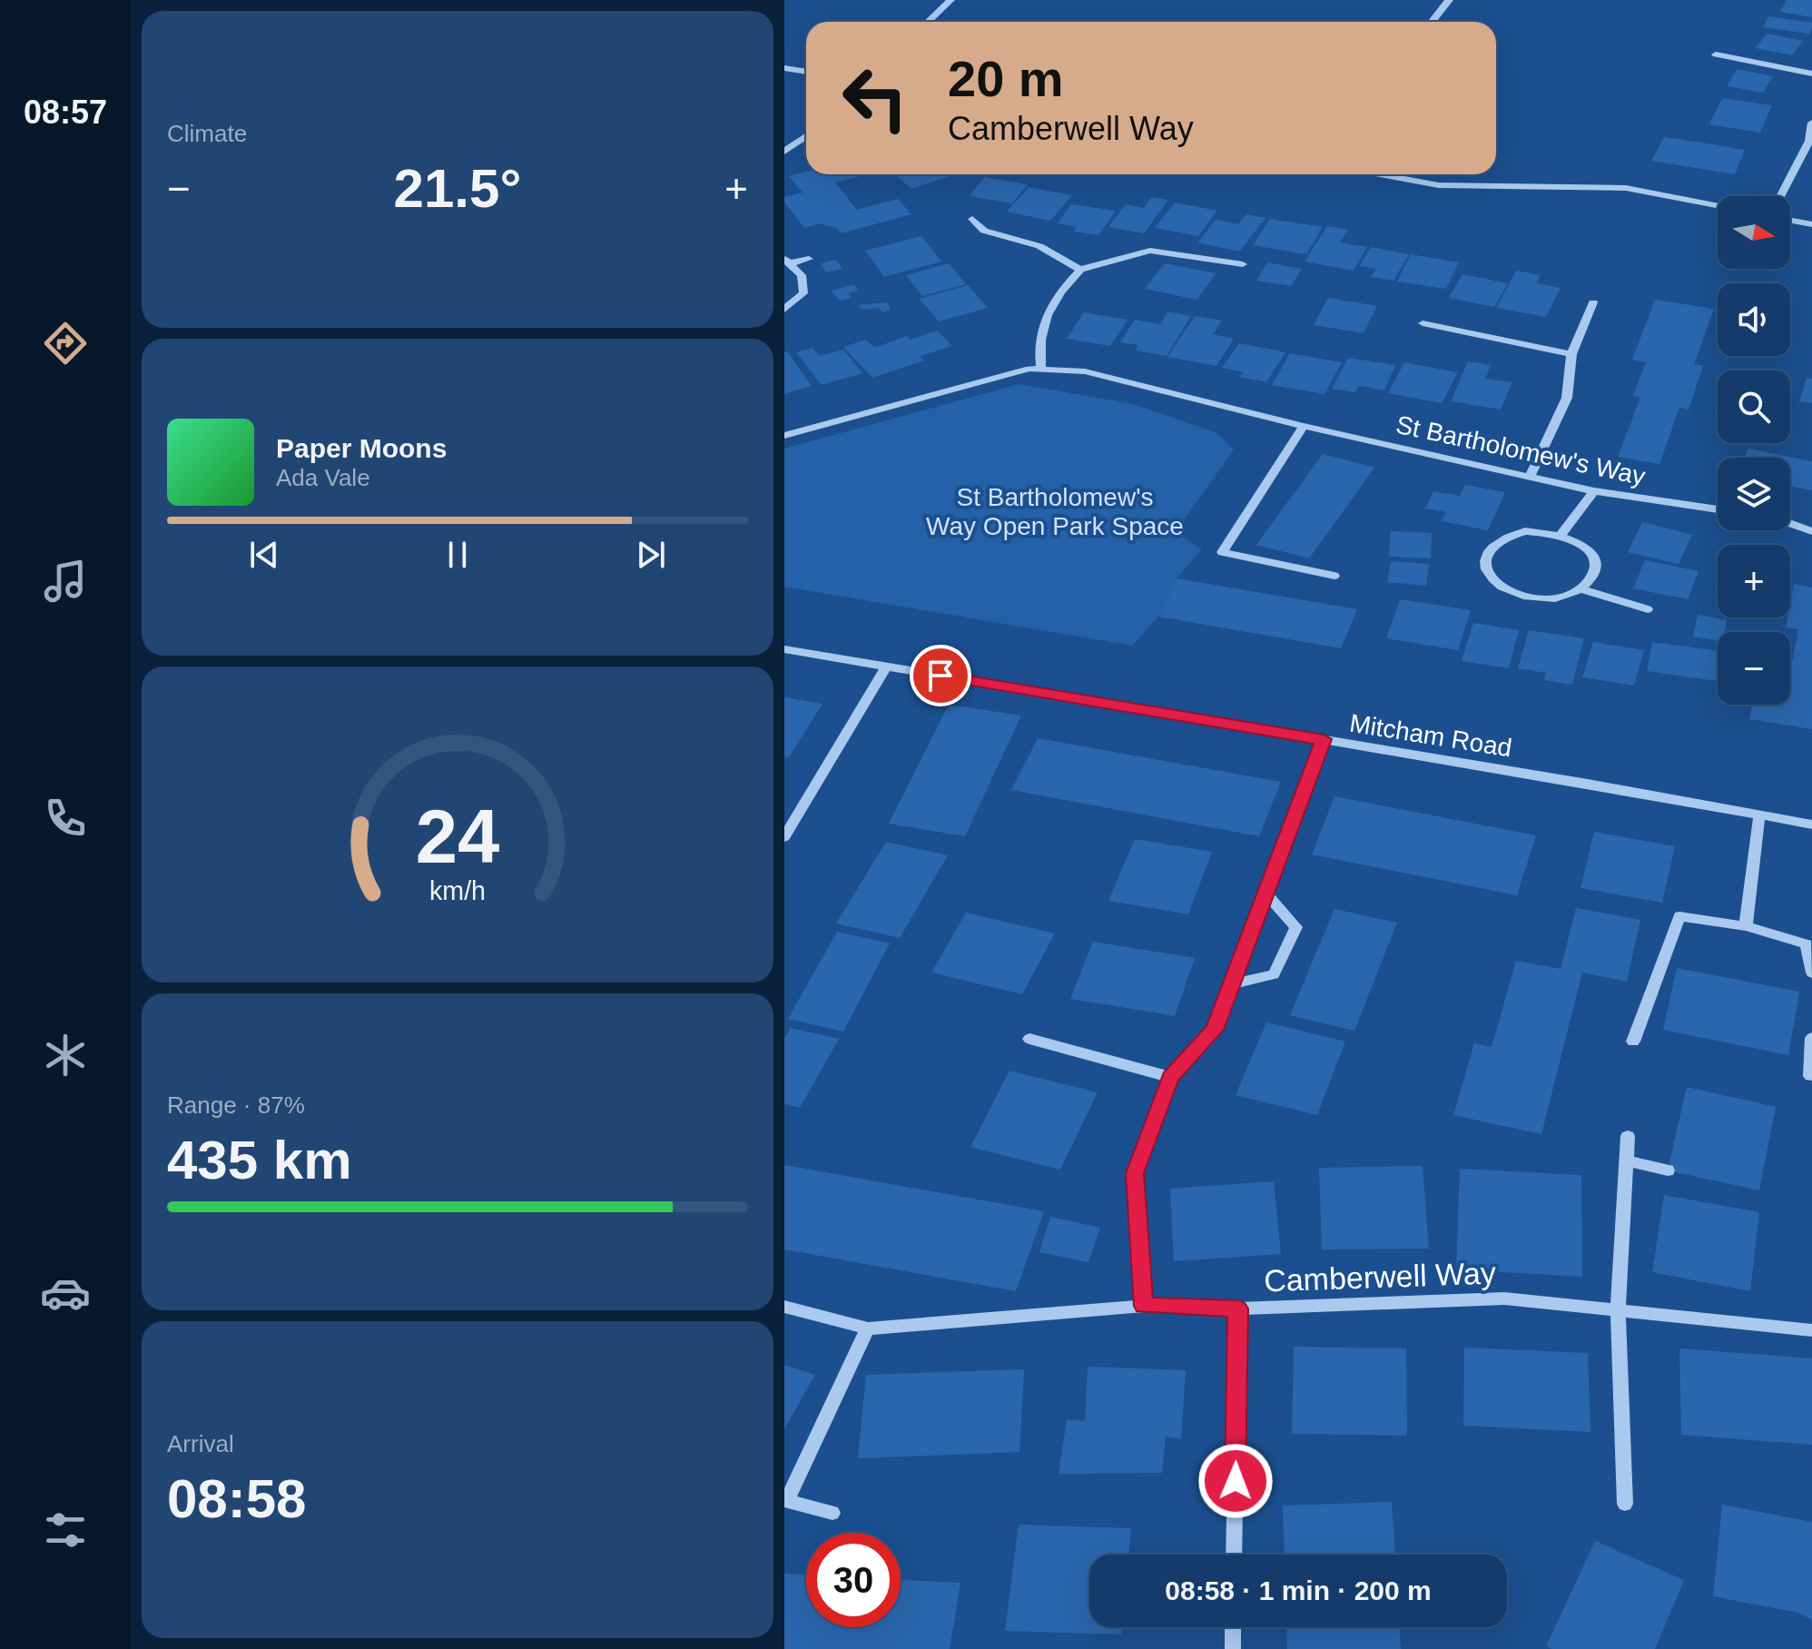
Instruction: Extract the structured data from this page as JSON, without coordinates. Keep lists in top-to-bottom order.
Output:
{
  "streets": {
    "street": ["St Bartholomew's Way", "Mitcham Road", "Camberwell Way"]
  },
  "parks": ["St Bartholomew's Way Open Park Space"],
  "north": "right",
  "page": {
    "tabs": "08:57",
    "tile": [
      "Climate",
      ["Range · 87%", "435 km"],
      ["Arrival", "08:58"]
    ],
    "turn": ["20 m", "Camberwell Way"],
    "heat": ["−", "21.5°", "+"],
    "map_buttons": ["+", "−"],
    "song": ["Paper Moons", "Ada Vale"],
    "limit": "30",
    "trip": "08:58 · 1 min · 200 m",
    "gauge": ["24", "km/h"]
  }
}
